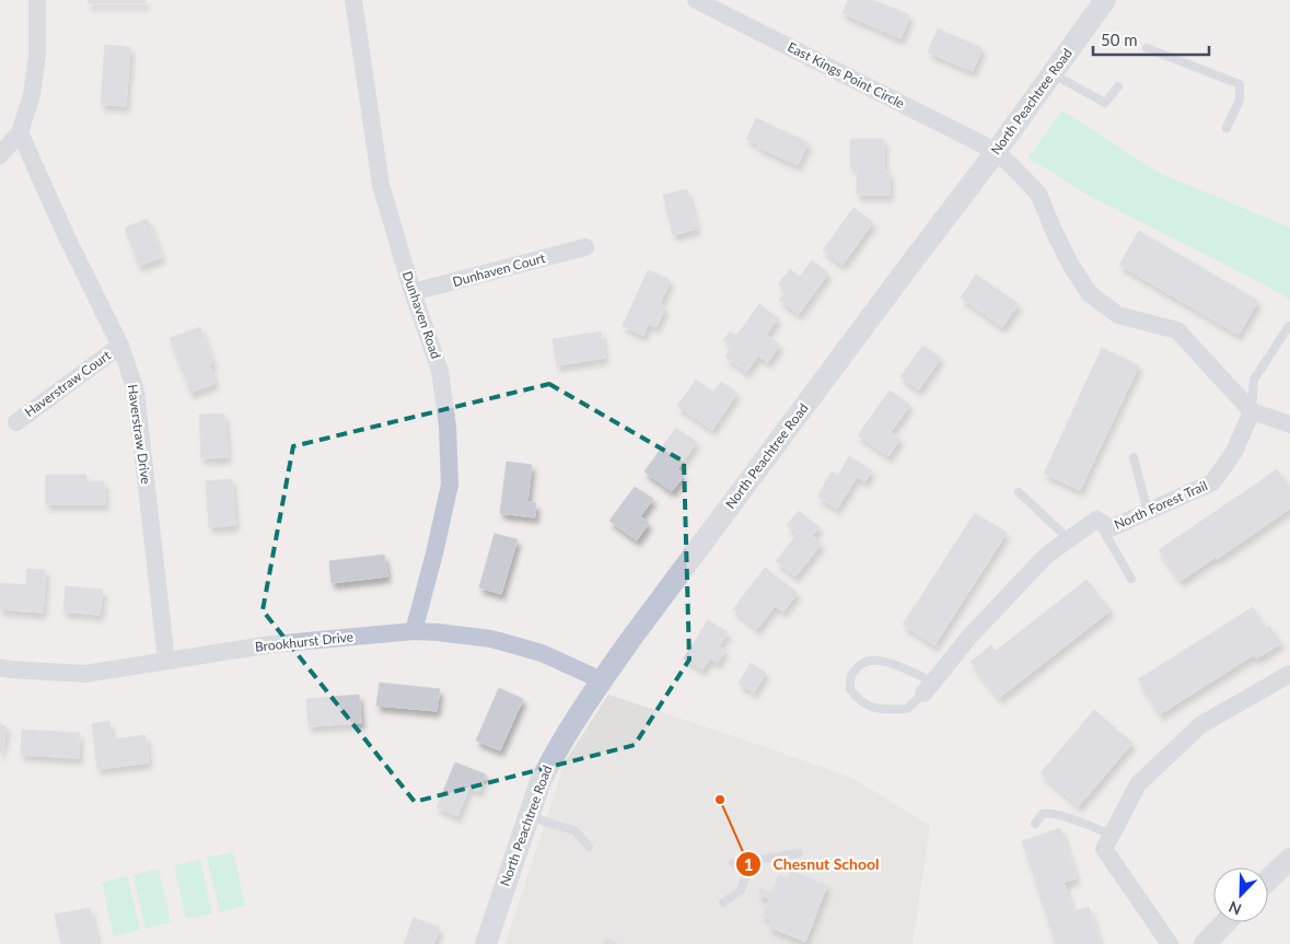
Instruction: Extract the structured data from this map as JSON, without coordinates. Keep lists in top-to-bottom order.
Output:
{
  "streets": {
    "street": [
      "East Kings Point Circle",
      "North Peachtree Road",
      "Dunhaven Court",
      "Dunhaven Road",
      "Haverstraw Court",
      "Haverstraw Drive",
      "North Forest Trail",
      "Brookhurst Drive"
    ]
  },
  "crossings": [
    ["East Kings Point Circle", "North Peachtree Road"],
    ["North Peachtree Road", "Brookhurst Drive"],
    ["Dunhaven Court", "Dunhaven Road"],
    ["Dunhaven Road", "Brookhurst Drive"],
    ["Haverstraw Court", "Haverstraw Drive"],
    ["Haverstraw Drive", "Brookhurst Drive"]
  ],
  "places": ["Chesnut School"],
  "scale_bar": "50 m",
  "north": "bottom left"
}
